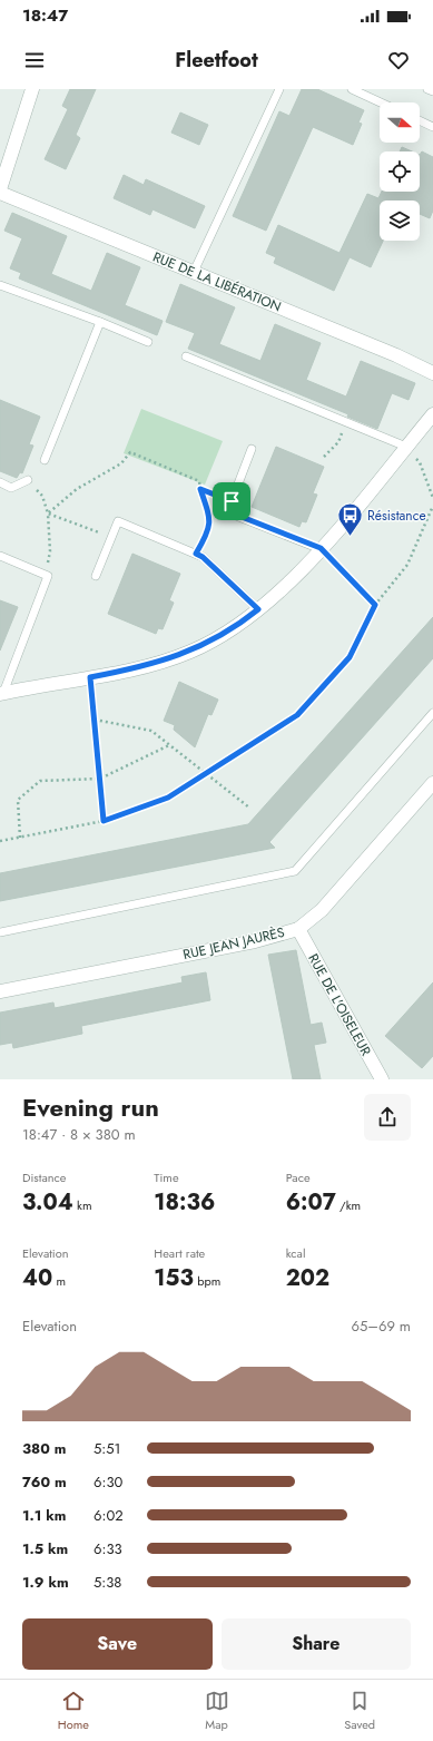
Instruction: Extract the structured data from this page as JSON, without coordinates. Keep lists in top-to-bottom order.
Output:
{
  "streets": {
    "street": ["RUE DE LA LIBÉRATION", "RUE JEAN JAURÈS", "RUE DE L'OISELEUR"]
  },
  "crossings": [
    ["RUE JEAN JAURÈS", "RUE DE L'OISELEUR"]
  ],
  "places": {
    "bus stop": ["Résistance"]
  },
  "north": "right",
  "page": {
    "status": "18:47",
    "header": "Fleetfoot",
    "heading": ["Evening run", "18:47 · 8 × 380 m"],
    "stats": [
      ["Distance", "3.04 km"],
      ["Time", "18:36"],
      ["Pace", "6:07 /km"],
      ["Elevation", "40 m"],
      ["Heart rate", "153 bpm"],
      ["kcal", "202"]
    ],
    "chart": ["Elevation", "65–69 m"],
    "list": [
      {
        "name": "380 m",
        "note": "5:51"
      },
      {
        "name": "760 m",
        "note": "6:30"
      },
      {
        "name": "1.1 km",
        "note": "6:02"
      },
      {
        "name": "1.5 km",
        "note": "6:33"
      },
      {
        "name": "1.9 km",
        "note": "5:38"
      }
    ],
    "buttons": ["Save", "Share"],
    "tabs": ["Home", "Map", "Saved"]
  }
}
